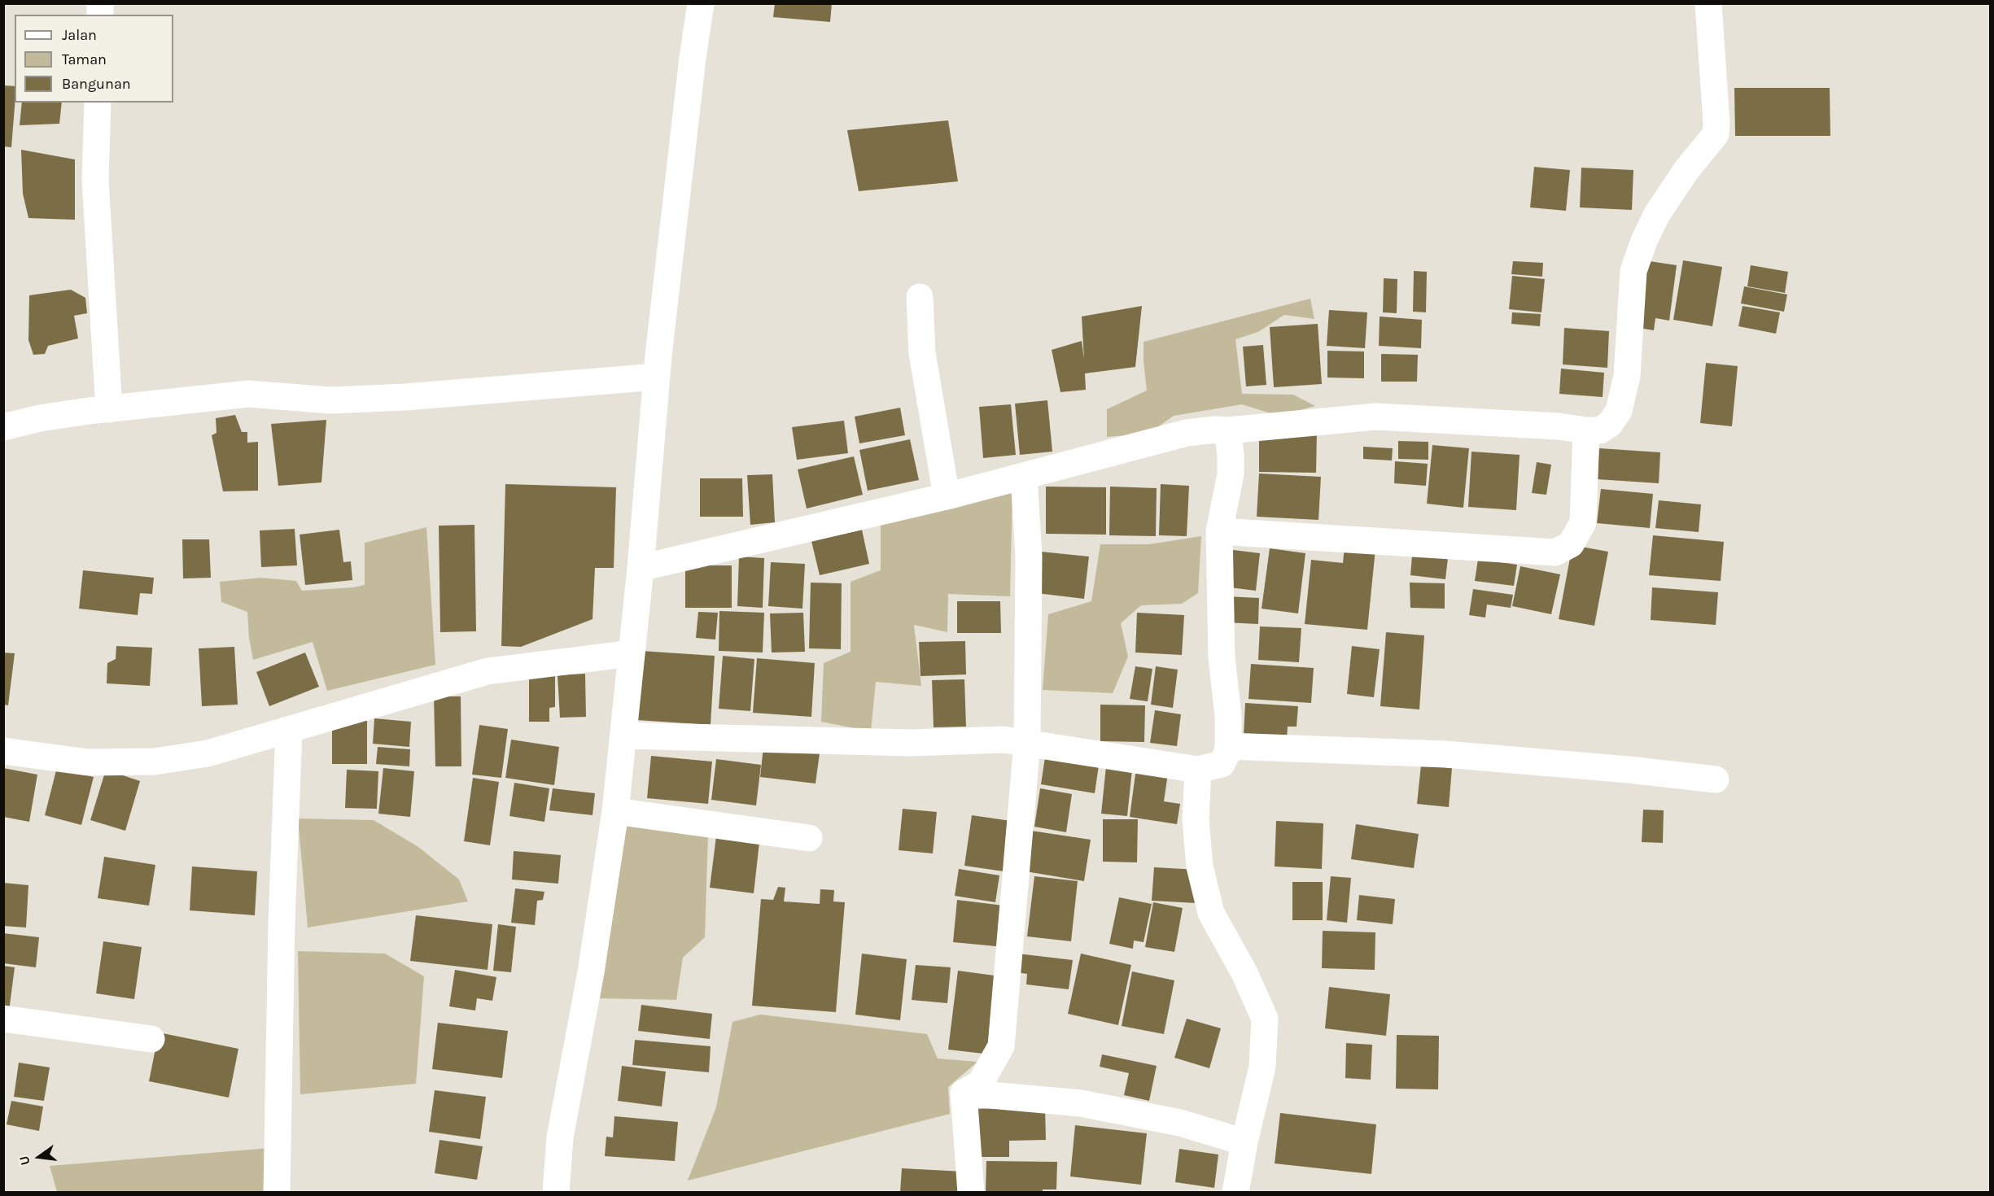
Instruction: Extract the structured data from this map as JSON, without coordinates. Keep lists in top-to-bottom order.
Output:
{
  "legend": ["Jalan", "Taman", "Bangunan"],
  "north": "left"
}
